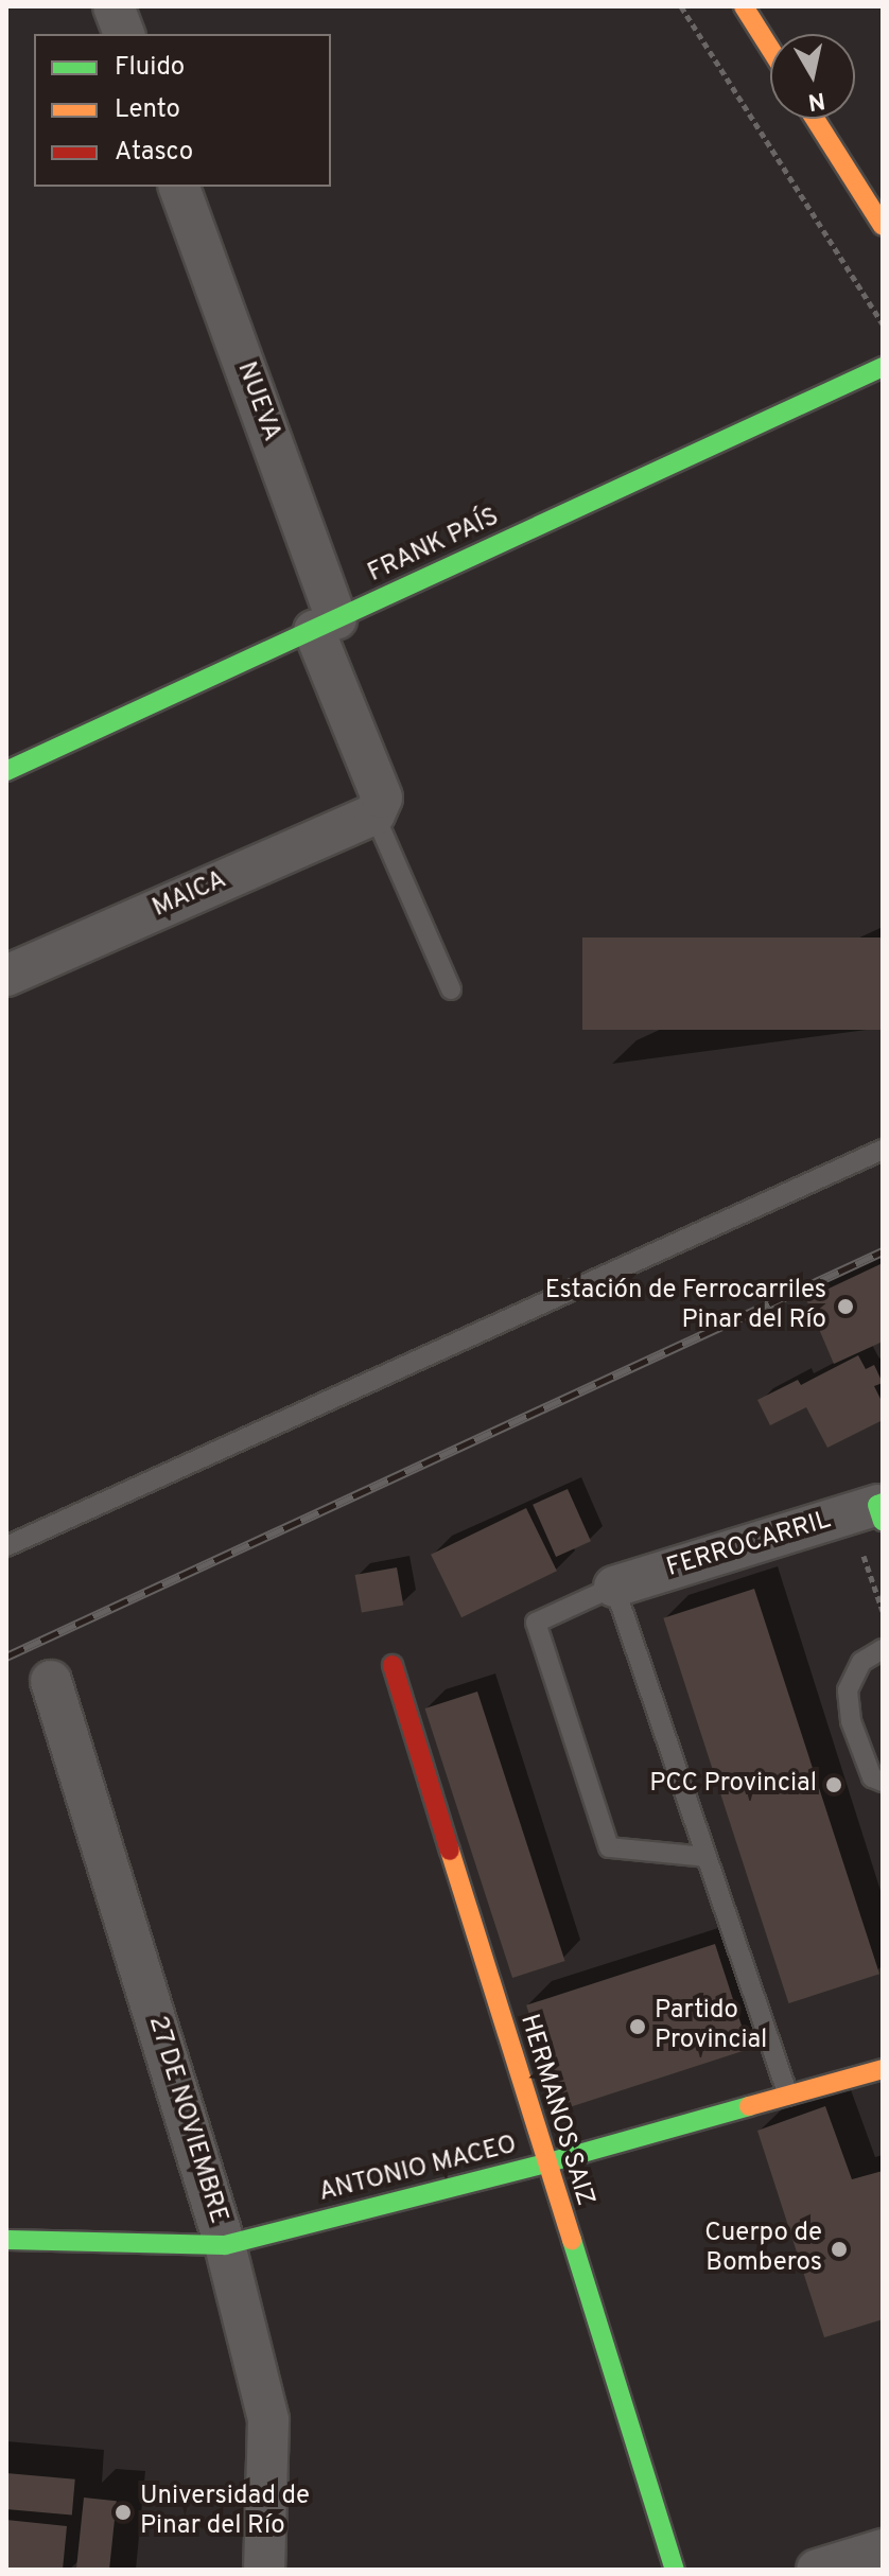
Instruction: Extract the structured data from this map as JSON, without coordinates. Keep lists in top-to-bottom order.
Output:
{
  "streets": {
    "street": [
      "NUEVA",
      "FRANK PAÍS",
      "MAICA",
      "FERROCARRIL",
      "HERMANOS SAIZ",
      "27 DE NOVIEMBRE",
      "ANTONIO MACEO"
    ]
  },
  "crossings": [
    ["NUEVA", "FRANK PAÍS"],
    ["NUEVA", "MAICA"],
    ["HERMANOS SAIZ", "ANTONIO MACEO"],
    ["27 DE NOVIEMBRE", "ANTONIO MACEO"]
  ],
  "places": [
    "Estación de Ferrocarriles Pinar del Río",
    "PCC Provincial",
    "Partido Provincial",
    "Cuerpo de Bomberos",
    "Universidad de Pinar del Río"
  ],
  "legend": ["Fluido", "Lento", "Atasco"],
  "north": "bottom"
}
